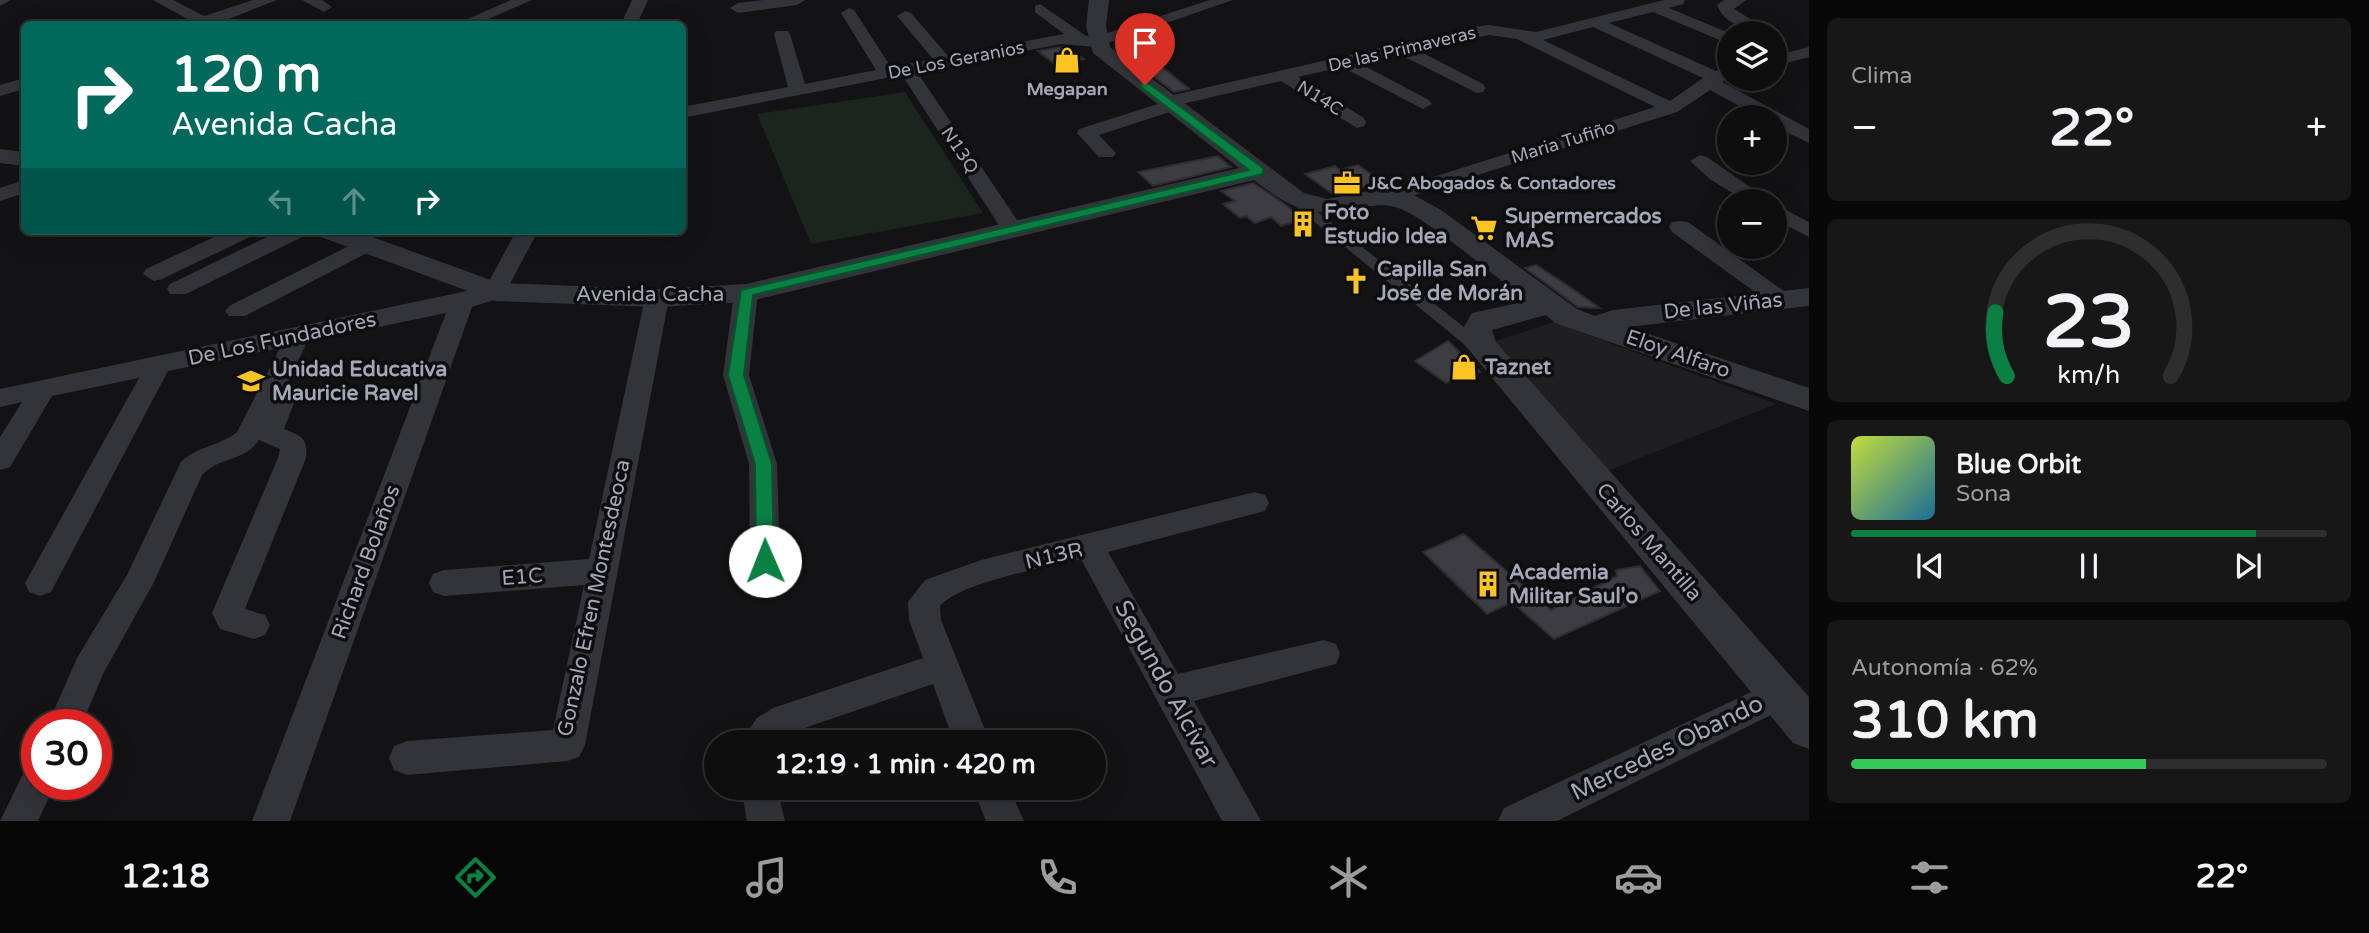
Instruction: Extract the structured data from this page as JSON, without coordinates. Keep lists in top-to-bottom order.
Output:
{
  "streets": {
    "street": [
      "De las Primaveras",
      "De Los Geranios",
      "N14C",
      "Maria Tufiño",
      "N13Q",
      "Avenida Cacha",
      "De las Viñas",
      "De Los Fundadores",
      "Eloy Alfaro",
      "Carlos Mantilla",
      "N13R",
      "Richard Bolaños",
      "E1C",
      "Gonzalo Efren Montesdeoca",
      "Segundo Alcívar",
      "Mercedes Obando"
    ]
  },
  "crossings": [
    ["De las Primaveras", "N14C"],
    ["De Los Geranios", "N13Q"],
    ["Maria Tufiño", "Eloy Alfaro"],
    ["N13Q", "Avenida Cacha"],
    ["Avenida Cacha", "De Los Fundadores"],
    ["Avenida Cacha", "Gonzalo Efren Montesdeoca"],
    ["De las Viñas", "Eloy Alfaro"],
    ["De Los Fundadores", "Richard Bolaños"],
    ["Carlos Mantilla", "Mercedes Obando"],
    ["N13R", "Segundo Alcívar"],
    ["E1C", "Gonzalo Efren Montesdeoca"]
  ],
  "places": {
    "shop": ["Megapan", "Taznet"],
    "office": ["J&C Abogados & Contadores"],
    "building": ["Foto Estudio Idea", "Academia Militar Saul'o"],
    "supermarket": ["Supermercados MAS"],
    "church": ["Capilla San José de Morán"],
    "school or university": ["Unidad Educativa Mauricie Ravel"]
  },
  "page": {
    "tile": [
      "Clima",
      ["Autonomía · 62%", "310 km"]
    ],
    "map_buttons": ["+", "−"],
    "turn": ["120 m", "Avenida Cacha"],
    "heat": ["−", "22°", "+"],
    "song": ["Blue Orbit", "Sona"],
    "limit": "30",
    "trip": "12:19 · 1 min · 420 m",
    "tabs": ["12:18", "22°"],
    "gauge": ["23", "km/h"]
  }
}
